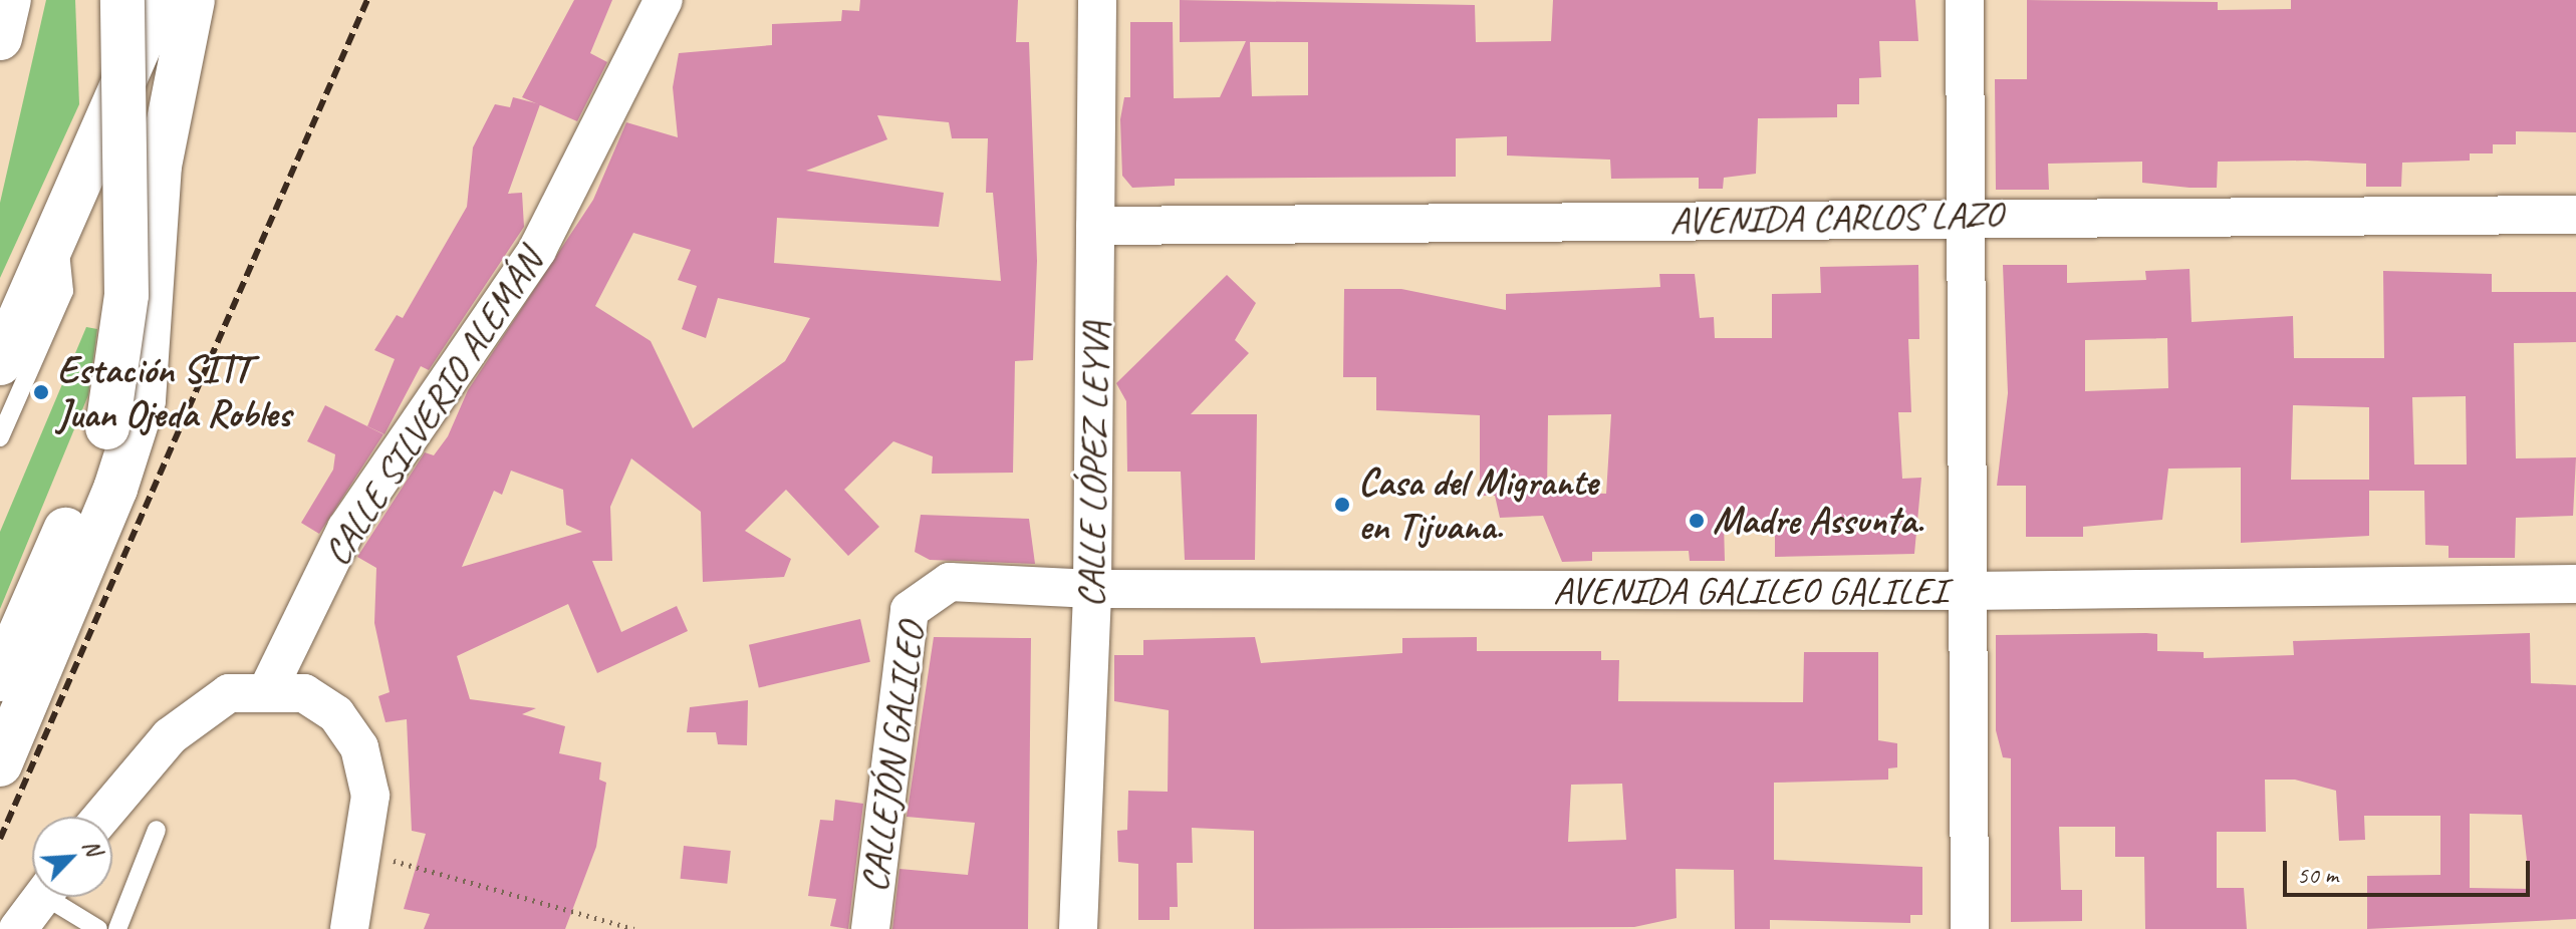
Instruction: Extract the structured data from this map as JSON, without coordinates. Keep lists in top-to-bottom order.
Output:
{
  "streets": {
    "street": [
      "AVENIDA CARLOS LAZO",
      "CALLE SILVERIO ALEMÁN",
      "CALLE LÓPEZ LEYVA",
      "AVENIDA GALILEO GALILEI",
      "CALLEJÓN GALILEO"
    ]
  },
  "crossings": [
    ["AVENIDA CARLOS LAZO", "CALLE LÓPEZ LEYVA"],
    ["CALLE LÓPEZ LEYVA", "AVENIDA GALILEO GALILEI"],
    ["AVENIDA GALILEO GALILEI", "CALLEJÓN GALILEO"]
  ],
  "places": ["Estación SITT Juan Ojeda Robles", "Casa del Migrante en Tijuana.", "Madre Assunta."],
  "scale_bar": "50 m",
  "north": "top right"
}
